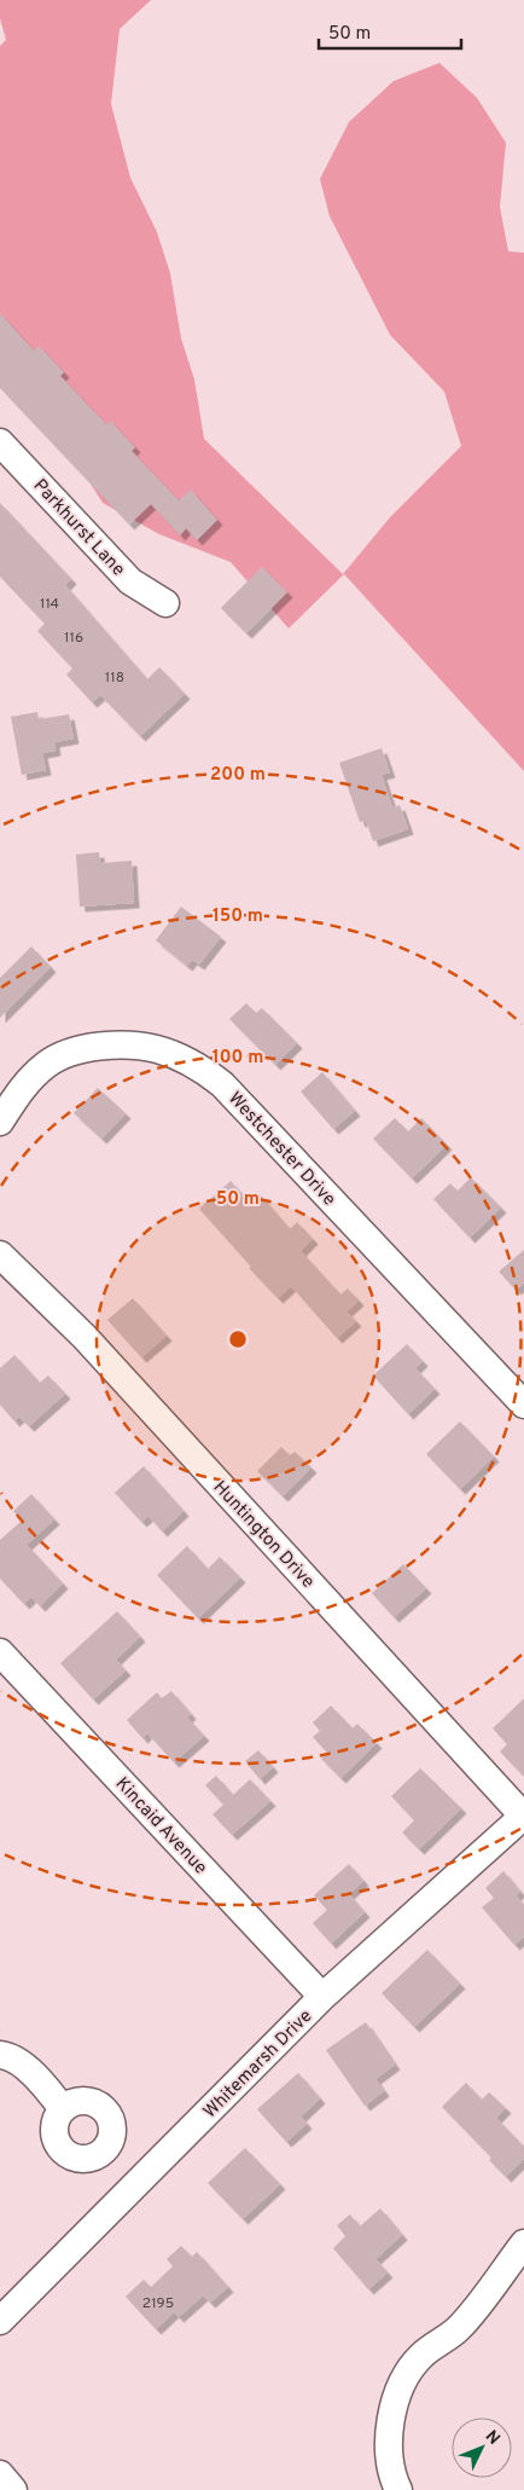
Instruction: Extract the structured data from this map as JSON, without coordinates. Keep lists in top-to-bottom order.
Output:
{
  "streets": {
    "street": [
      "Parkhurst Lane",
      "Westchester Drive",
      "Huntington Drive",
      "Kincaid Avenue",
      "Whitemarsh Drive"
    ]
  },
  "crossings": [
    ["Huntington Drive", "Whitemarsh Drive"],
    ["Kincaid Avenue", "Whitemarsh Drive"]
  ],
  "house_numbers": [
    "114",
    "116",
    "118",
    "2195"
  ],
  "scale_bar": "50 m",
  "north": "top right",
  "rings": [
    "200 m",
    "150 m",
    "100 m",
    "50 m"
  ]
}
